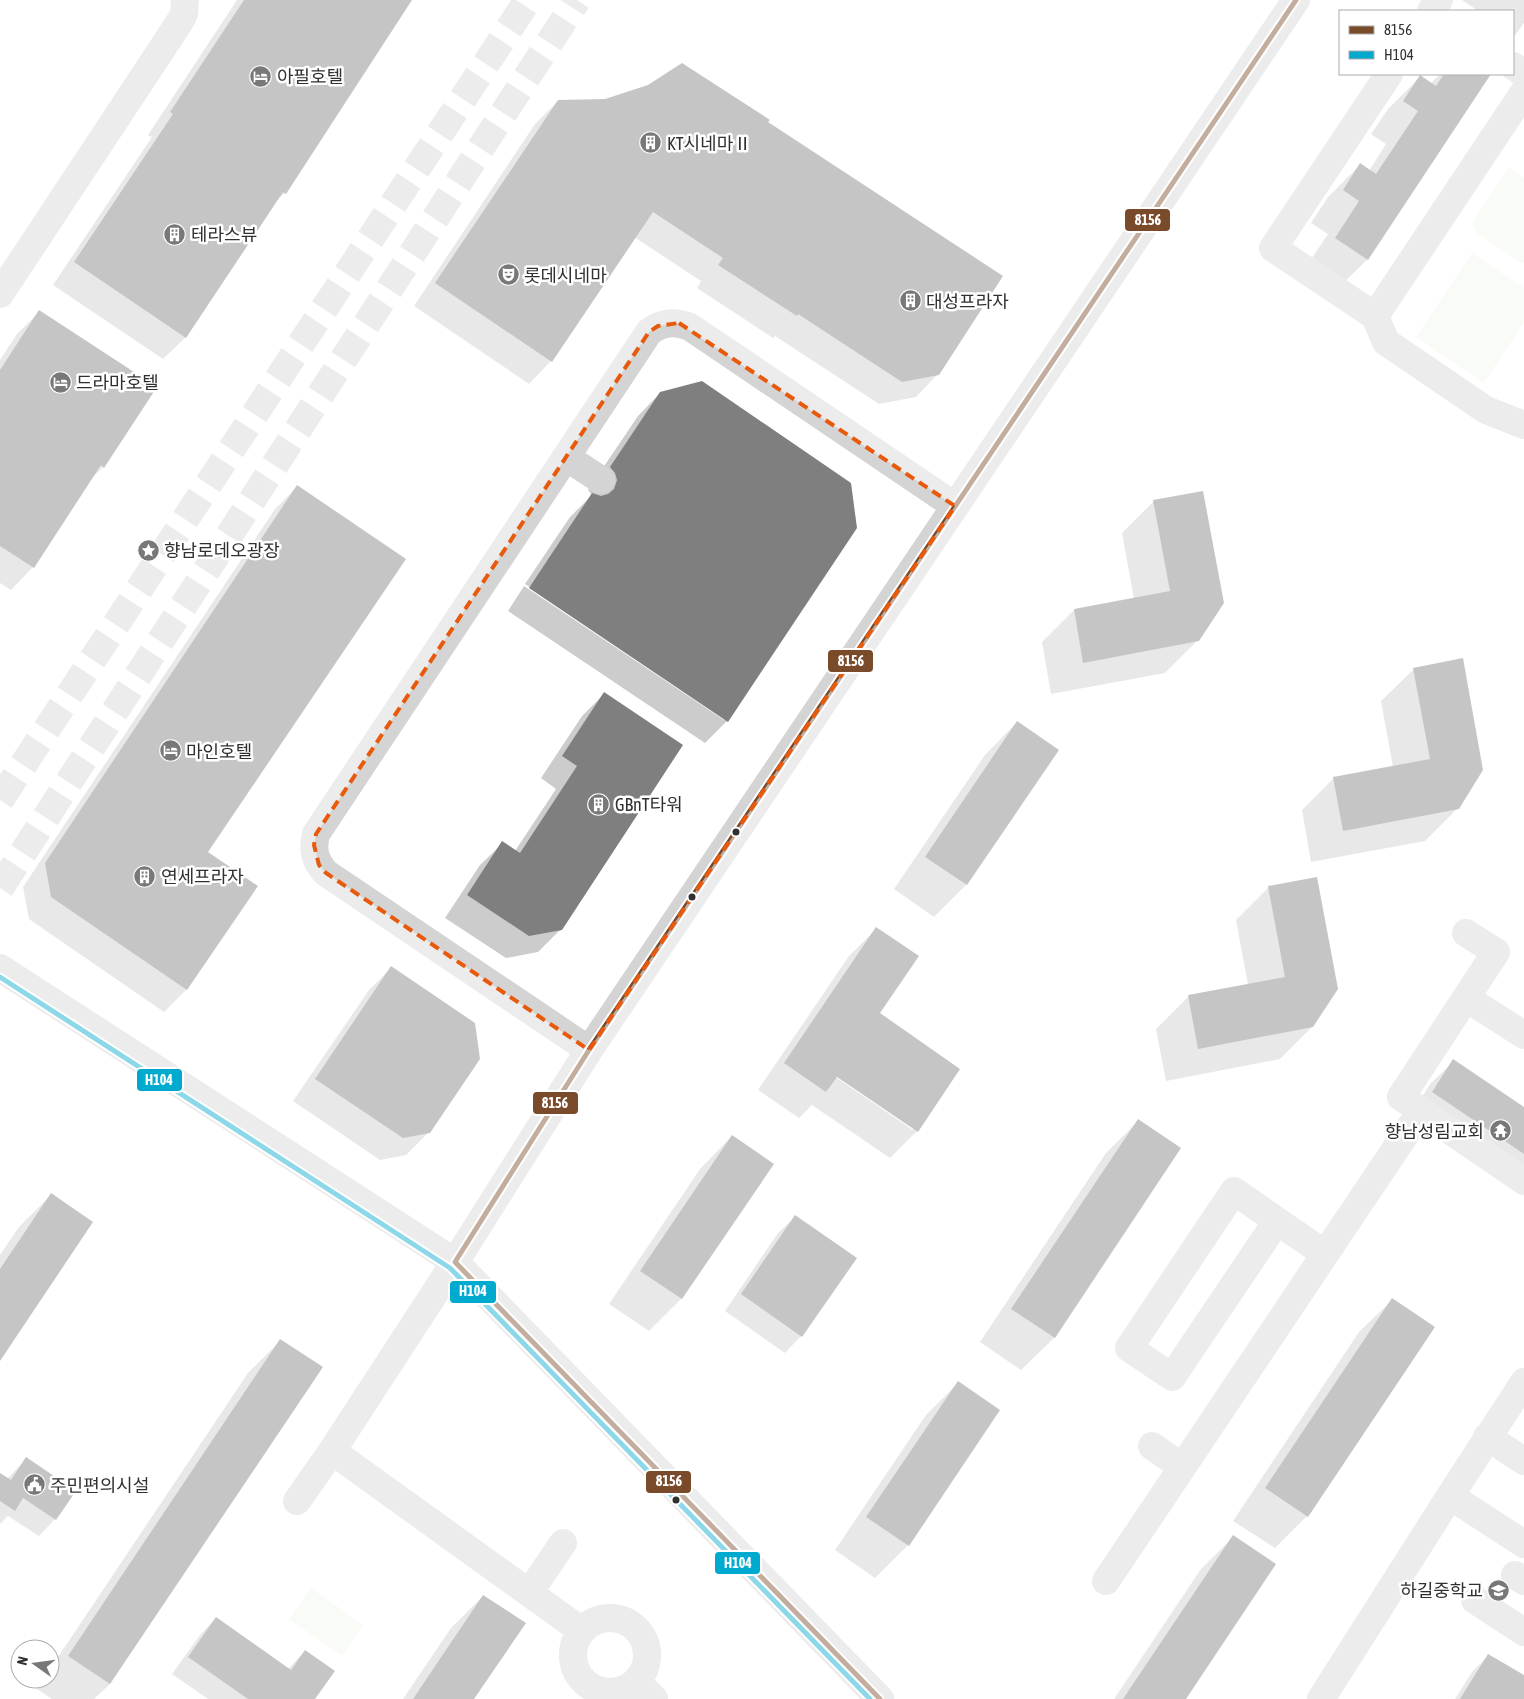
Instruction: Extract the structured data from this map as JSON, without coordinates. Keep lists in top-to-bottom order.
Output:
{
  "places": {
    "hotel": ["아필호텔", "드라마호텔", "마인호텔"],
    "building": [
      "KT시네마Ⅱ",
      "테라스뷰",
      "대성프라자",
      "GBnT타워",
      "연세프라자"
    ],
    "theatre": ["롯데시네마"],
    "place": ["향남로데오광장"],
    "temple": ["향남성림교회"],
    "public building": ["주민편의시설"],
    "school or university": ["하길중학교"]
  },
  "lines": ["transit line 8156", "transit line H104"],
  "legend": ["8156", "H104"],
  "north": "left"
}
